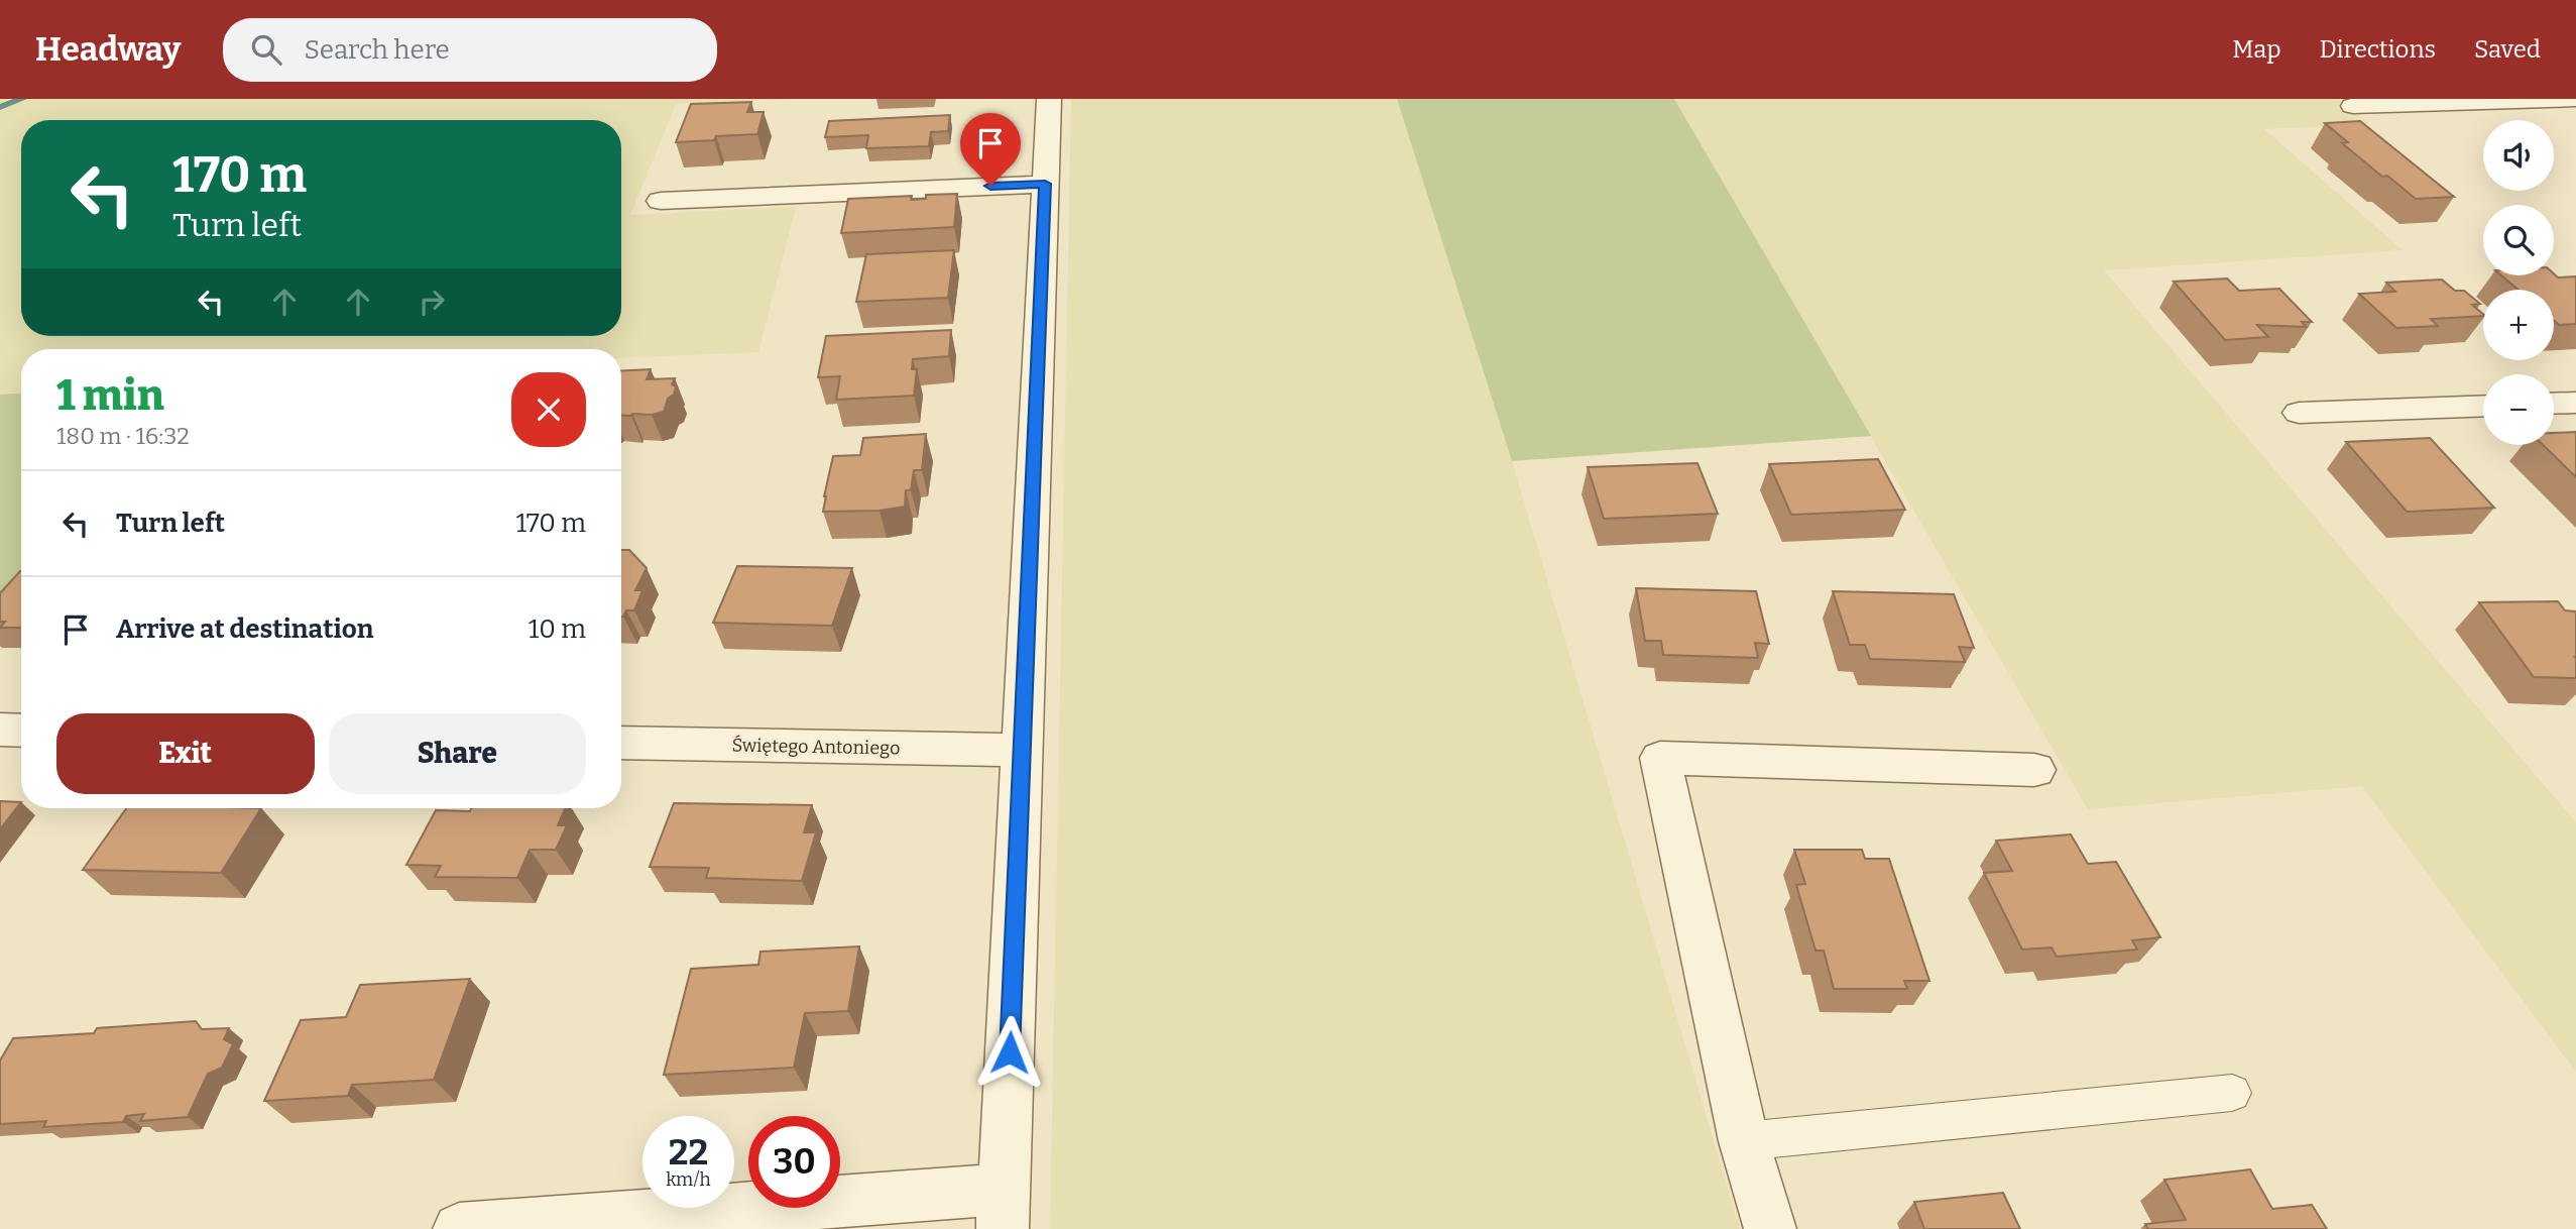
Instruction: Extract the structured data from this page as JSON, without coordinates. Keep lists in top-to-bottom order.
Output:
{
  "streets": {
    "street": ["Świętego Antoniego"]
  },
  "page": {
    "header": "Headway",
    "search": "Search here",
    "nav": ["Map", "Directions", "Saved"],
    "map_buttons": ["+", "−"],
    "turn": ["170 m", "Turn left"],
    "heading": ["1 min", "180 m · 16:32"],
    "list": [
      {
        "name": "Turn left",
        "value": "170 m"
      },
      {
        "name": "Arrive at destination",
        "value": "10 m"
      }
    ],
    "buttons": ["Exit", "Share"],
    "speed": "22 km/h",
    "limit": "30"
  }
}
